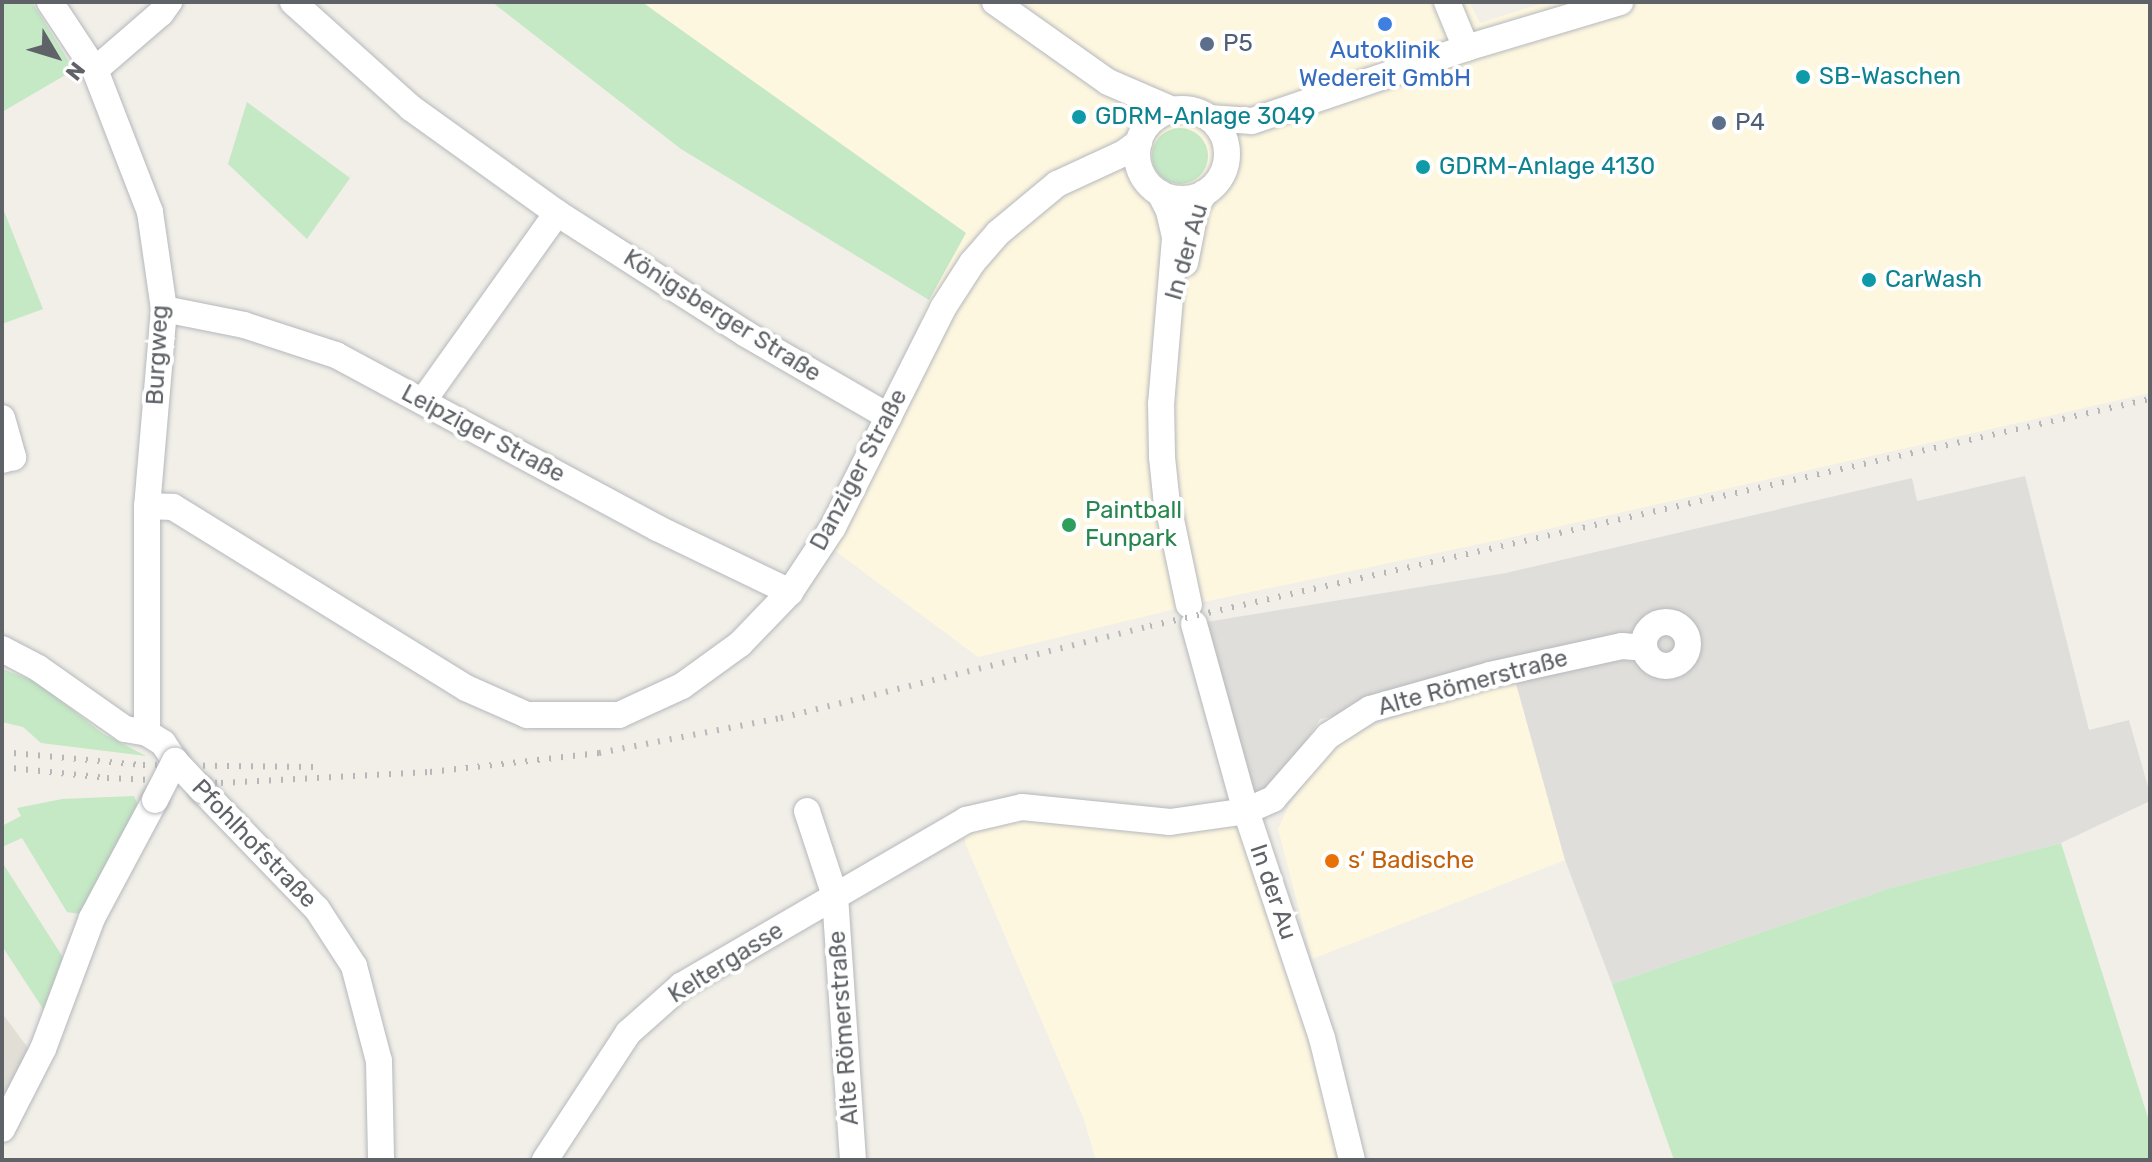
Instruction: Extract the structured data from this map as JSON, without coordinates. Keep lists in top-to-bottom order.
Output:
{
  "streets": {
    "street": [
      "In der Au",
      "Königsberger Straße",
      "Burgweg",
      "Leipziger Straße",
      "Danziger Straße",
      "Alte Römerstraße",
      "Pfohlhofstraße",
      "Keltergasse"
    ]
  },
  "crossings": [
    ["In der Au", "Danziger Straße"],
    ["In der Au", "Alte Römerstraße"],
    ["Königsberger Straße", "Danziger Straße"],
    ["Burgweg", "Leipziger Straße"],
    ["Burgweg", "Danziger Straße"],
    ["Burgweg", "Pfohlhofstraße"],
    ["Leipziger Straße", "Danziger Straße"],
    ["Alte Römerstraße", "Keltergasse"]
  ],
  "places": [
    "Autoklinik Wedereit GmbH",
    "P5",
    "SB-Waschen",
    "GDRM-Anlage 3049",
    "P4",
    "GDRM-Anlage 4130",
    "CarWash",
    "Paintball Funpark",
    "s‘ Badische"
  ],
  "north": "bottom right"
}
